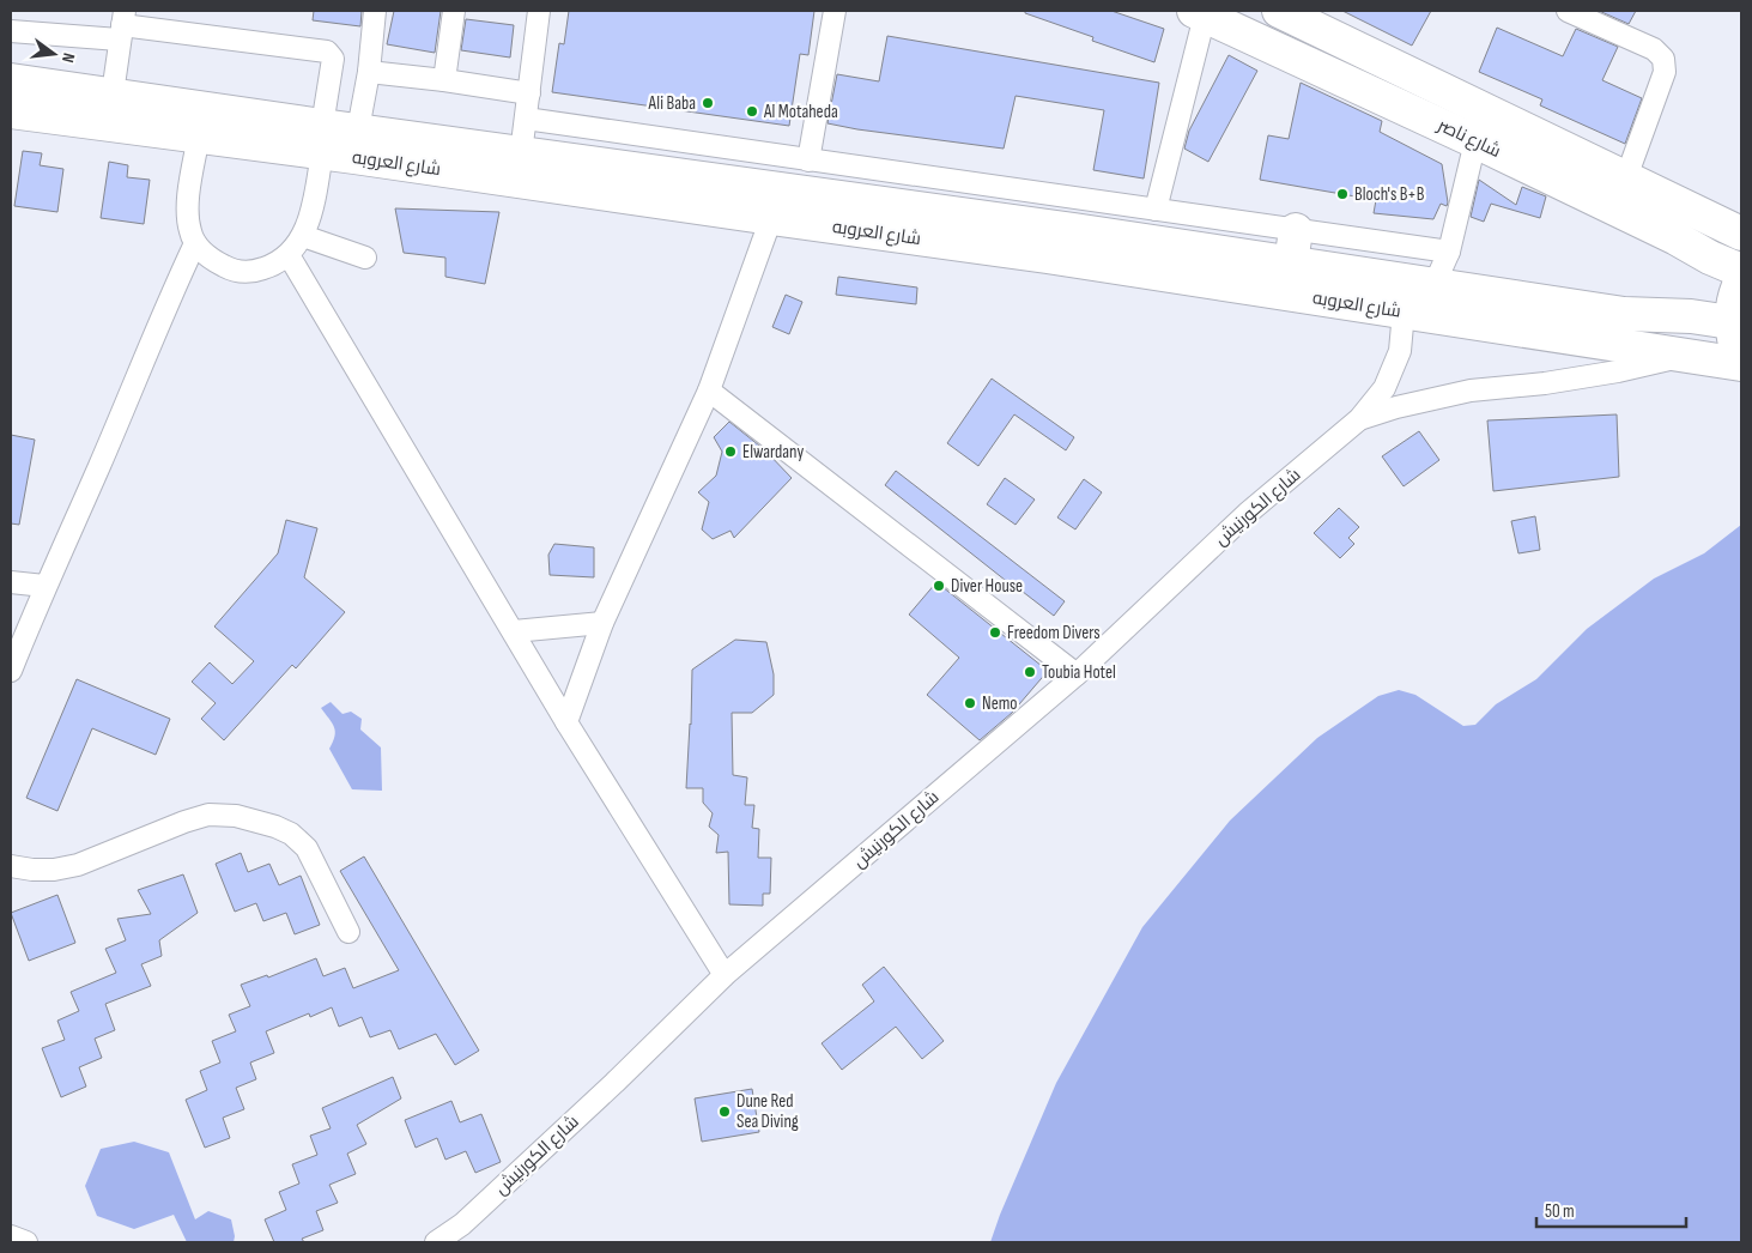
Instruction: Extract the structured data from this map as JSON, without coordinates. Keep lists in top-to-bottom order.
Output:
{
  "streets": {
    "main road": ["شارع ناصر", "شارع العروبه"],
    "street": ["شارع الكورنيش"]
  },
  "crossings": [
    ["شارع العروبه", "شارع الكورنيش"]
  ],
  "places": [
    "Ali Baba",
    "Al Motaheda",
    "Bloch's B+B",
    "Elwardany",
    "Diver House",
    "Freedom Divers",
    "Toubia Hotel",
    "Nemo",
    "Dune Red Sea Diving"
  ],
  "scale_bar": "50 m",
  "north": "right"
}
